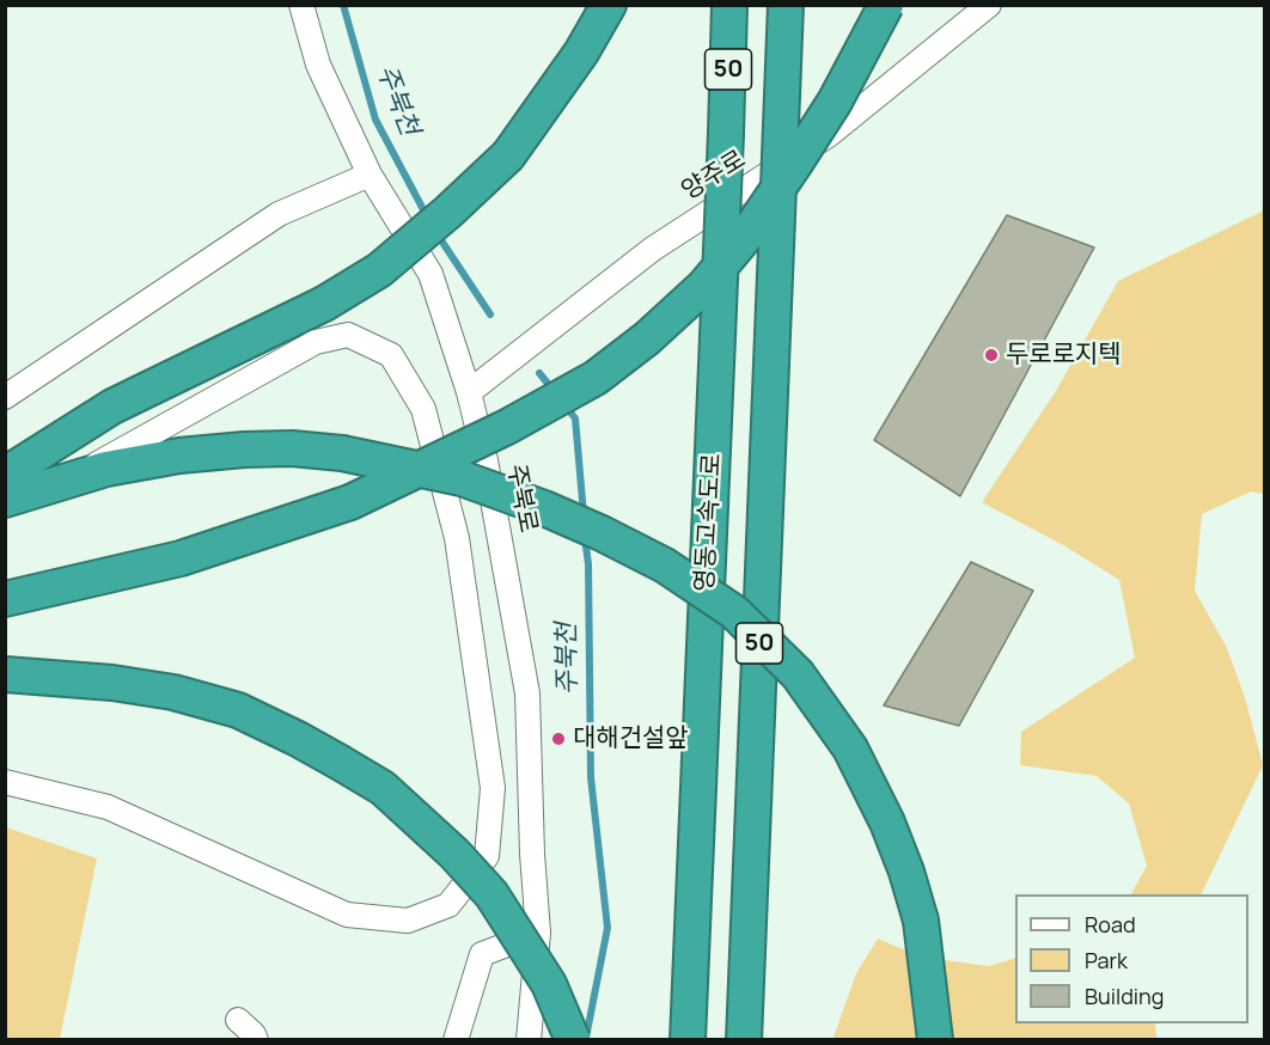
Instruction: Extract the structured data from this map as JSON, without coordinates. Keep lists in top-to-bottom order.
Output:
{
  "streets": {
    "highway": ["50", "영동고속도로"],
    "street": ["양주로", "주북로"]
  },
  "crossings": [
    ["양주로", "주북로"]
  ],
  "water": ["주북천"],
  "places": ["두로로지텍", "대해건설앞"],
  "legend": ["Road", "Park", "Building"]
}
